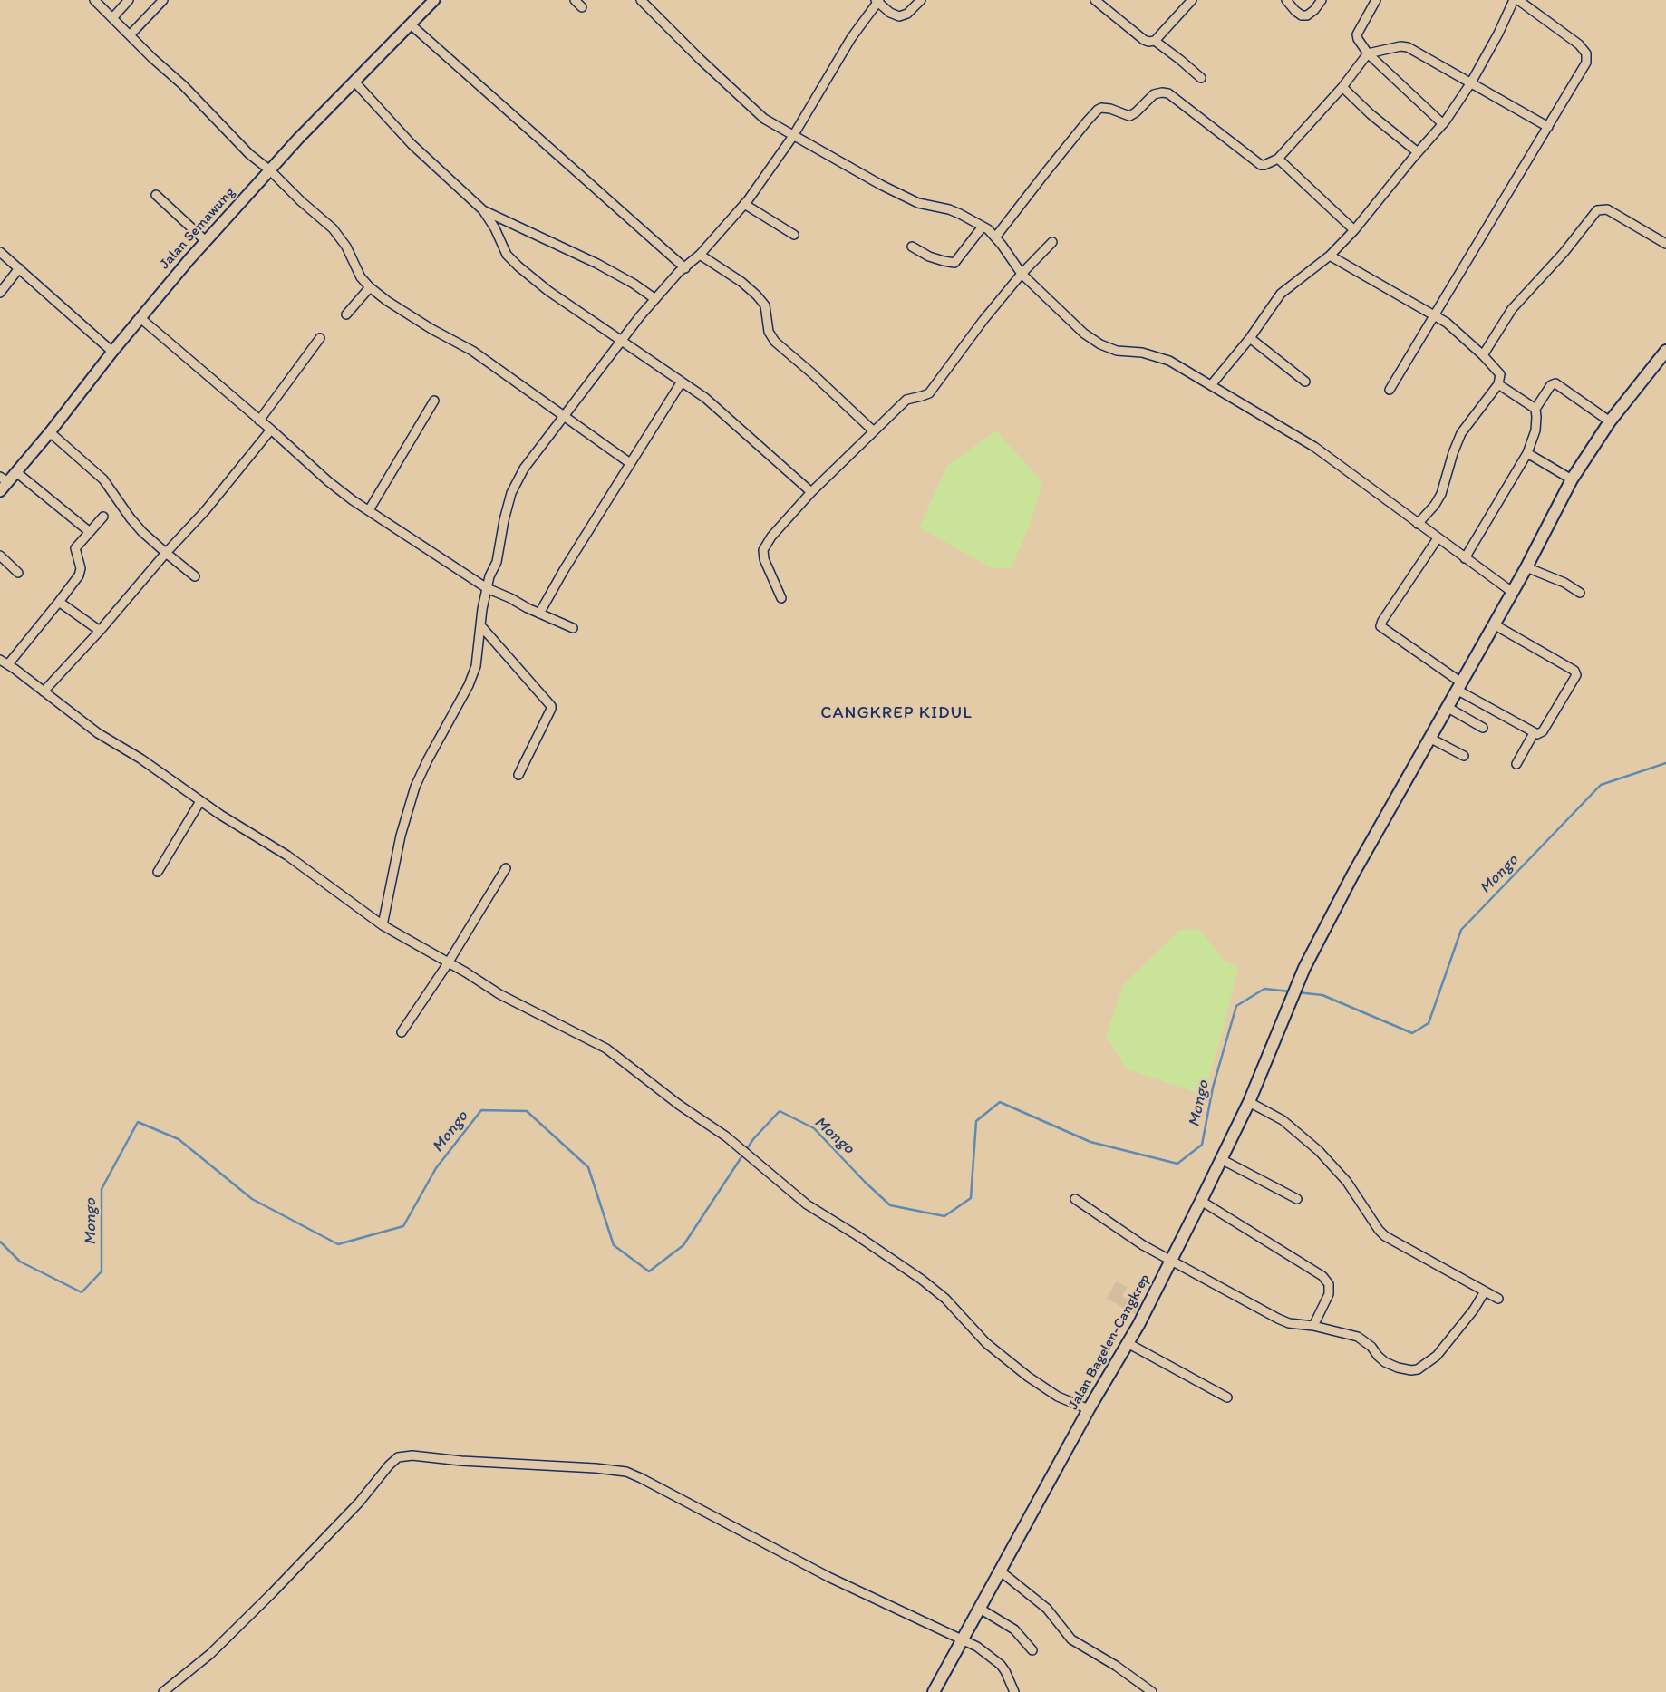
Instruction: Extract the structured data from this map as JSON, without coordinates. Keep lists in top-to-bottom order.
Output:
{
  "streets": {
    "main road": ["Jalan Bagelen-Cangkrep"],
    "street": ["Jalan Semawung"]
  },
  "districts": ["CANGKREP KIDUL"],
  "water": ["Mongo"]
}
